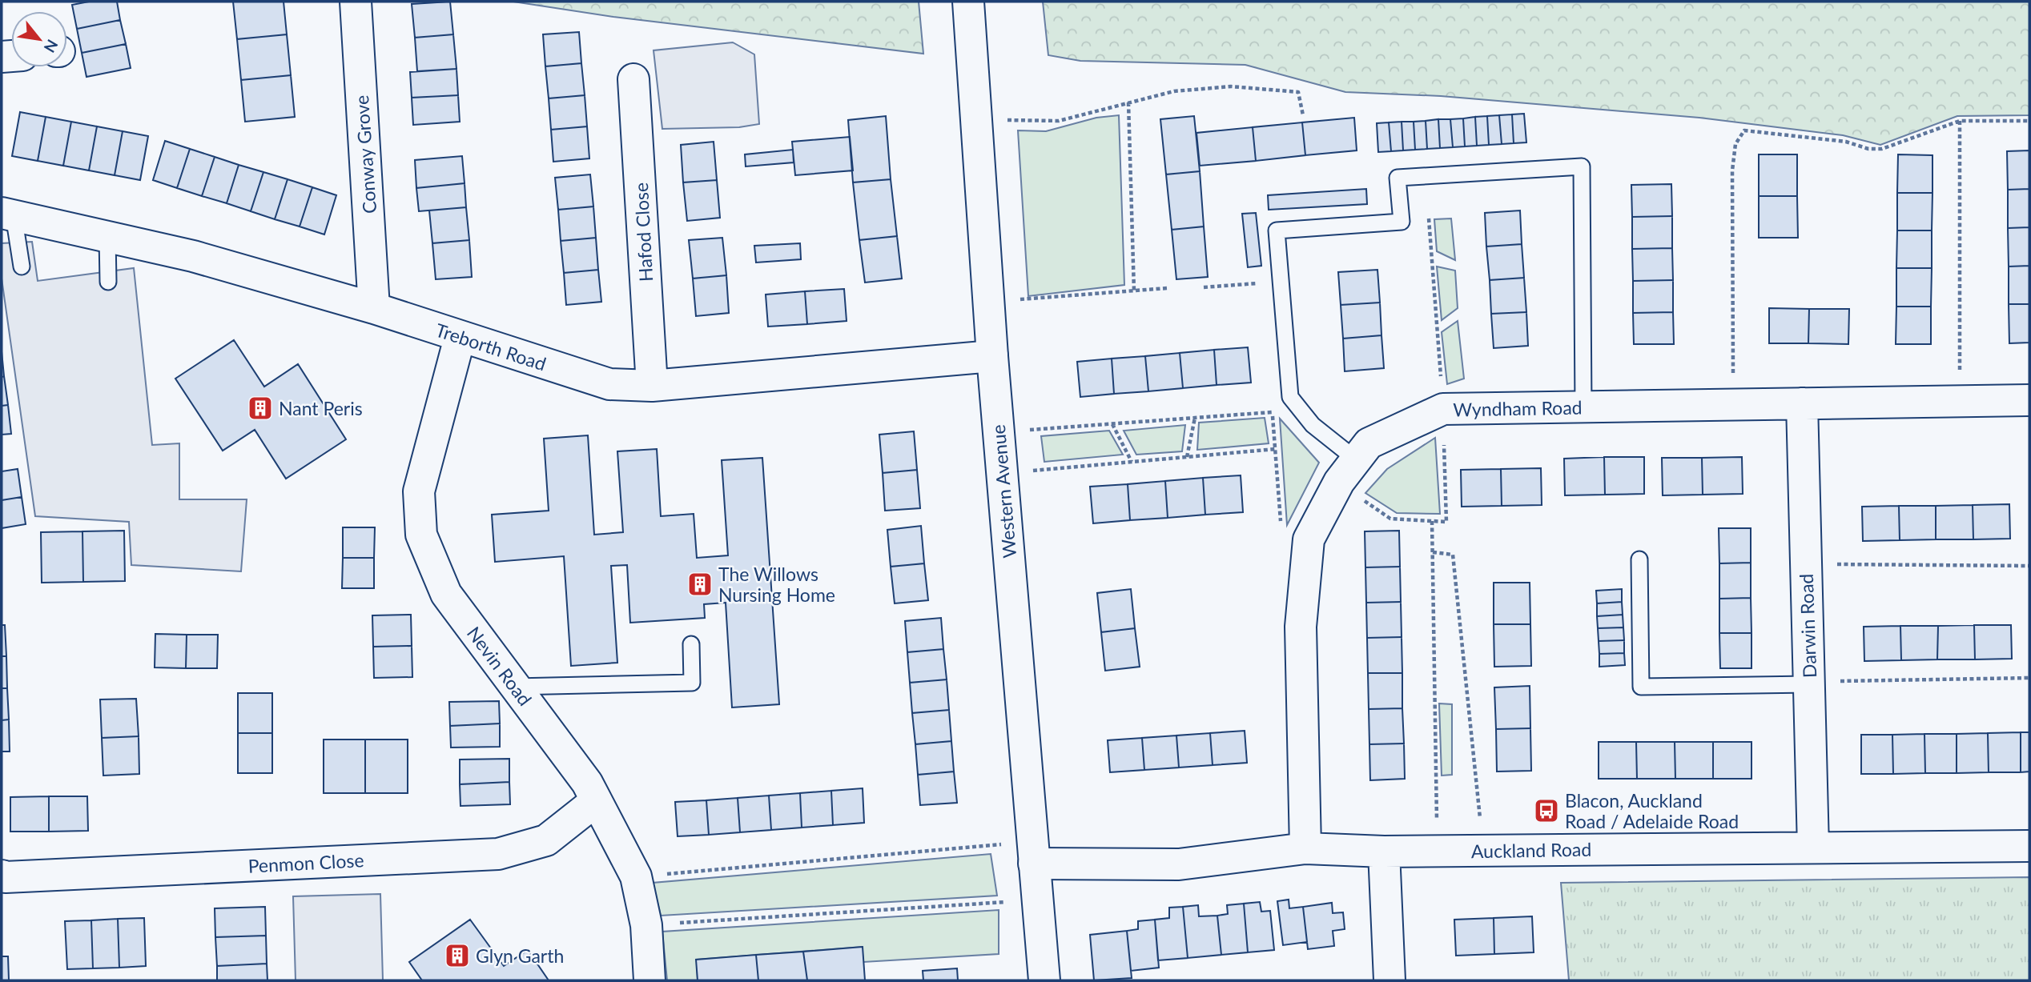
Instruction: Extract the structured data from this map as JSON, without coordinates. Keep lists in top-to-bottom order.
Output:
{
  "streets": {
    "street": [
      "Conway Grove",
      "Hafod Close",
      "Treborth Road",
      "Wyndham Road",
      "Western Avenue",
      "Darwin Road",
      "Nevin Road",
      "Auckland Road",
      "Penmon Close"
    ]
  },
  "crossings": [
    ["Conway Grove", "Treborth Road"],
    ["Hafod Close", "Treborth Road"],
    ["Treborth Road", "Western Avenue"],
    ["Treborth Road", "Nevin Road"],
    ["Wyndham Road", "Darwin Road"],
    ["Wyndham Road", "Auckland Road"],
    ["Western Avenue", "Auckland Road"],
    ["Darwin Road", "Auckland Road"],
    ["Nevin Road", "Penmon Close"]
  ],
  "places": {
    "building": ["Nant Peris", "The Willows Nursing Home", "Glyn Garth"],
    "bus stop": ["Blacon, Auckland Road / Adelaide Road"]
  },
  "north": "bottom right"
}
